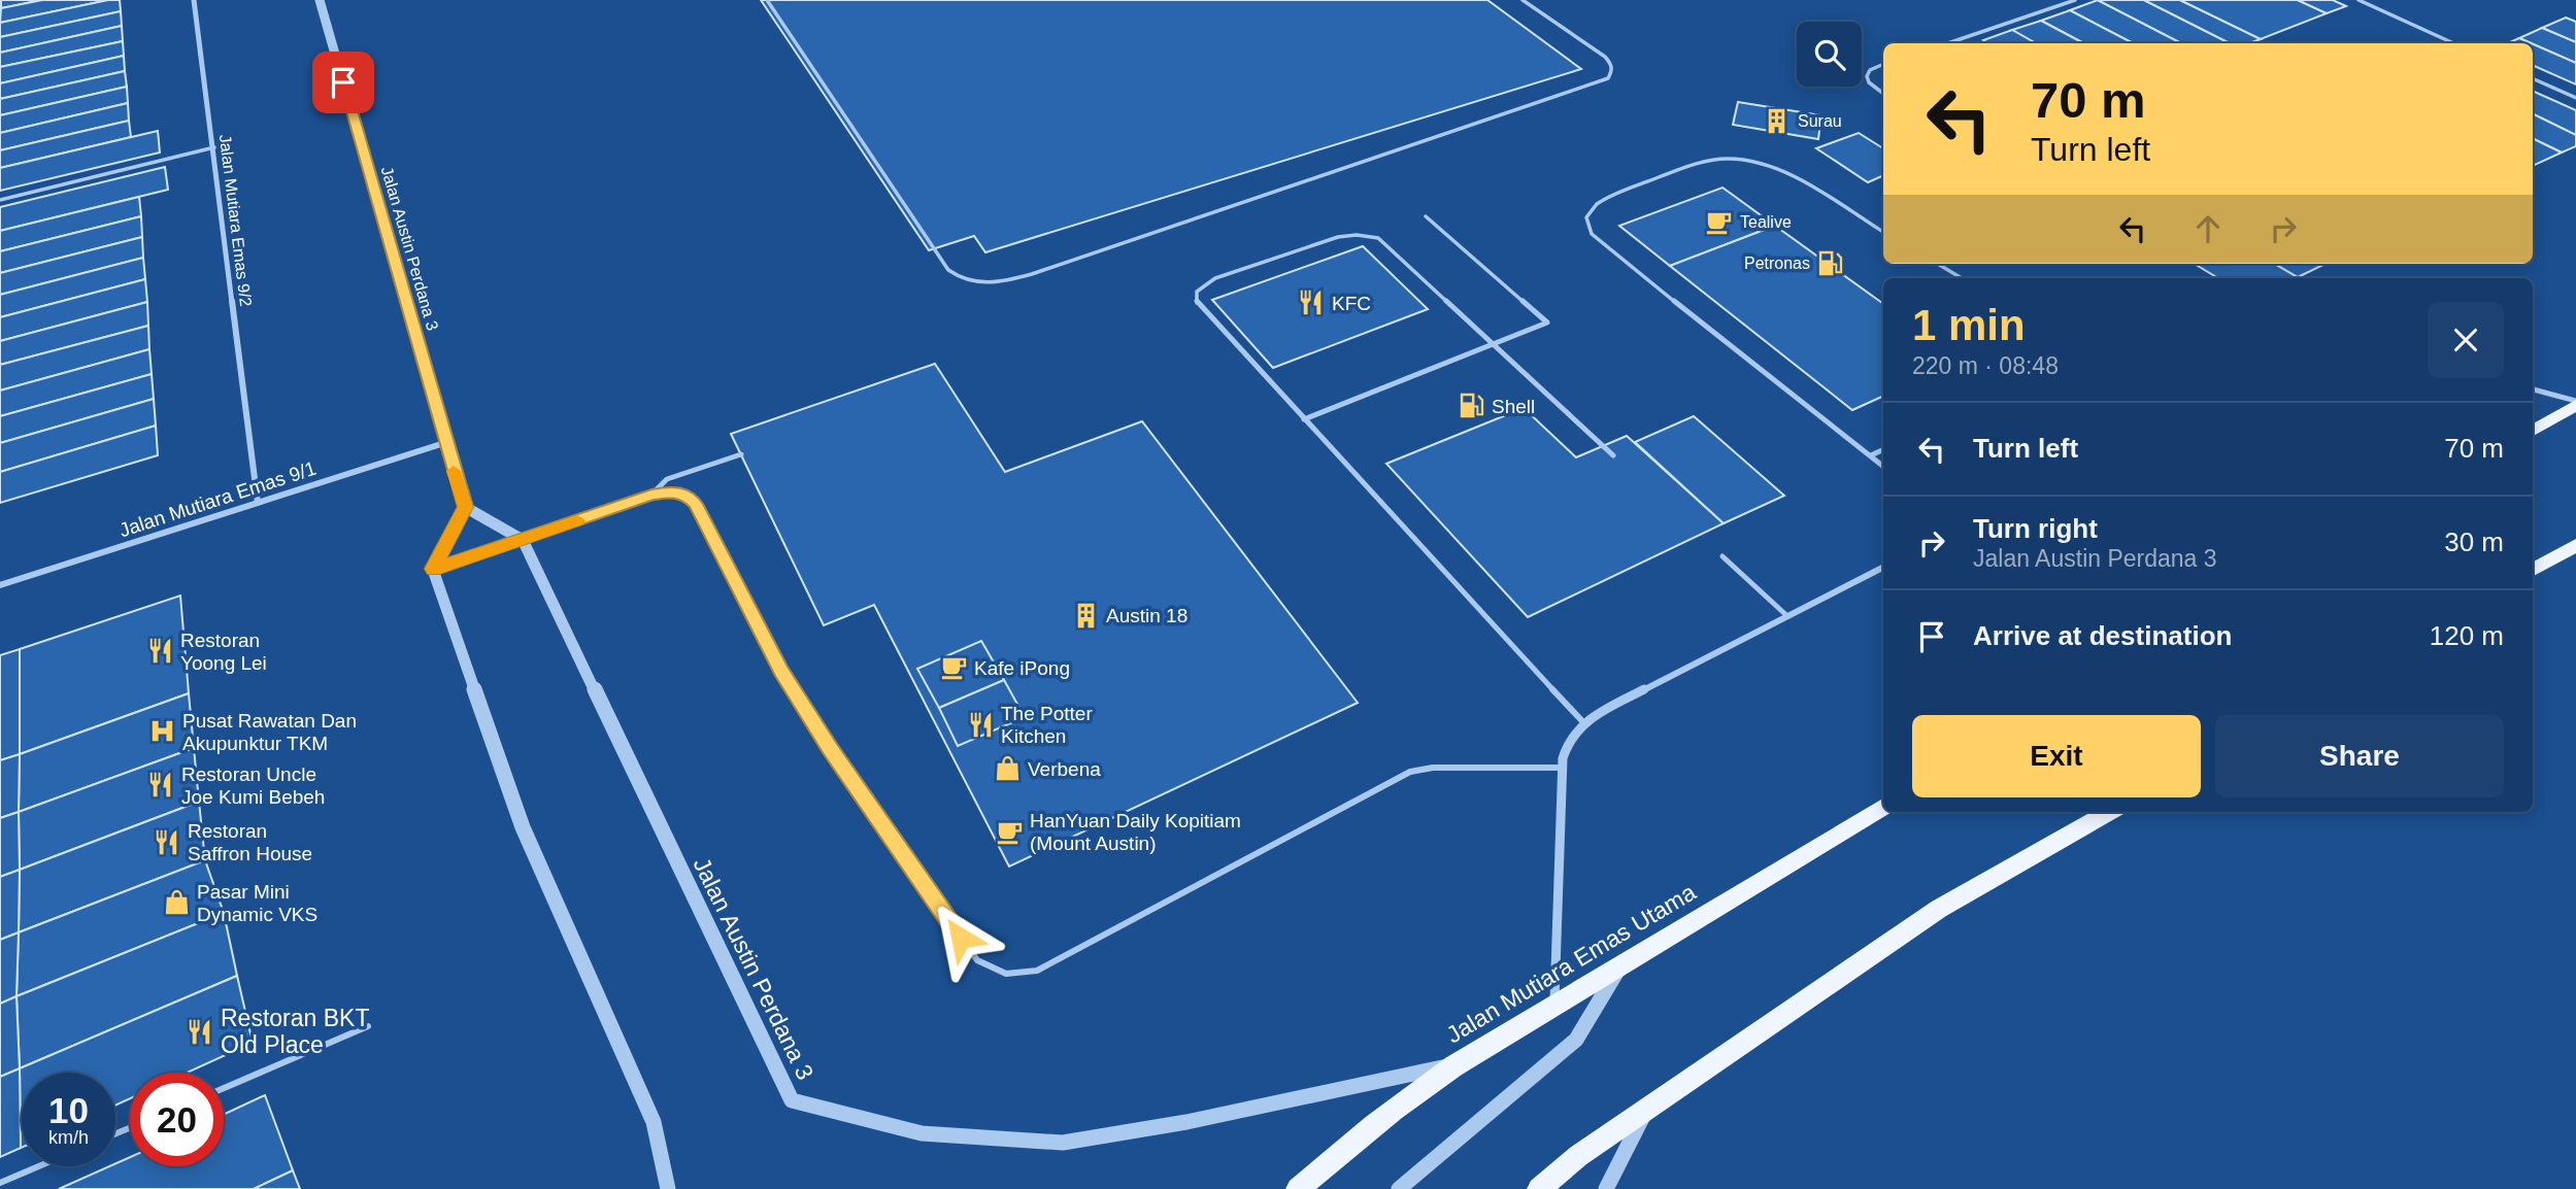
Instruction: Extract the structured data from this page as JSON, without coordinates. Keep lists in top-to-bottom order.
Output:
{
  "streets": {
    "main road": ["Jalan Mutiara Emas Utama"],
    "street": ["Jalan Mutiara Emas 9/2", "Jalan Austin Perdana 3", "Jalan Mutiara Emas 9/1"]
  },
  "crossings": [
    ["Jalan Mutiara Emas 9/2", "Jalan Mutiara Emas 9/1"],
    ["Jalan Austin Perdana 3", "Jalan Mutiara Emas 9/1"],
    ["Jalan Austin Perdana 3", "Jalan Mutiara Emas Utama"]
  ],
  "places": {
    "building": ["Surau", "Austin 18"],
    "cafe": ["Tealive", "Kafe iPong", "HanYuan Daily Kopitiam (Mount Austin)"],
    "fuel station": ["Petronas", "Shell"],
    "restaurant": [
      "KFC",
      "Restoran Yoong Lei",
      "The Potter Kitchen",
      "Restoran Uncle Joe Kumi Bebeh",
      "Restoran Saffron House",
      "Restoran BKT Old Place"
    ],
    "hospital": ["Pusat Rawatan Dan Akupunktur TKM"],
    "shop": ["Verbena", "Pasar Mini Dynamic VKS"]
  },
  "page": {
    "turn": ["70 m", "Turn left"],
    "heading": ["1 min", "220 m · 08:48"],
    "list": [
      {
        "name": "Turn left",
        "value": "70 m"
      },
      {
        "name": "Turn right",
        "note": "Jalan Austin Perdana 3",
        "value": "30 m"
      },
      {
        "name": "Arrive at destination",
        "value": "120 m"
      }
    ],
    "buttons": ["Exit", "Share"],
    "speed": "10 km/h",
    "limit": "20"
  }
}
